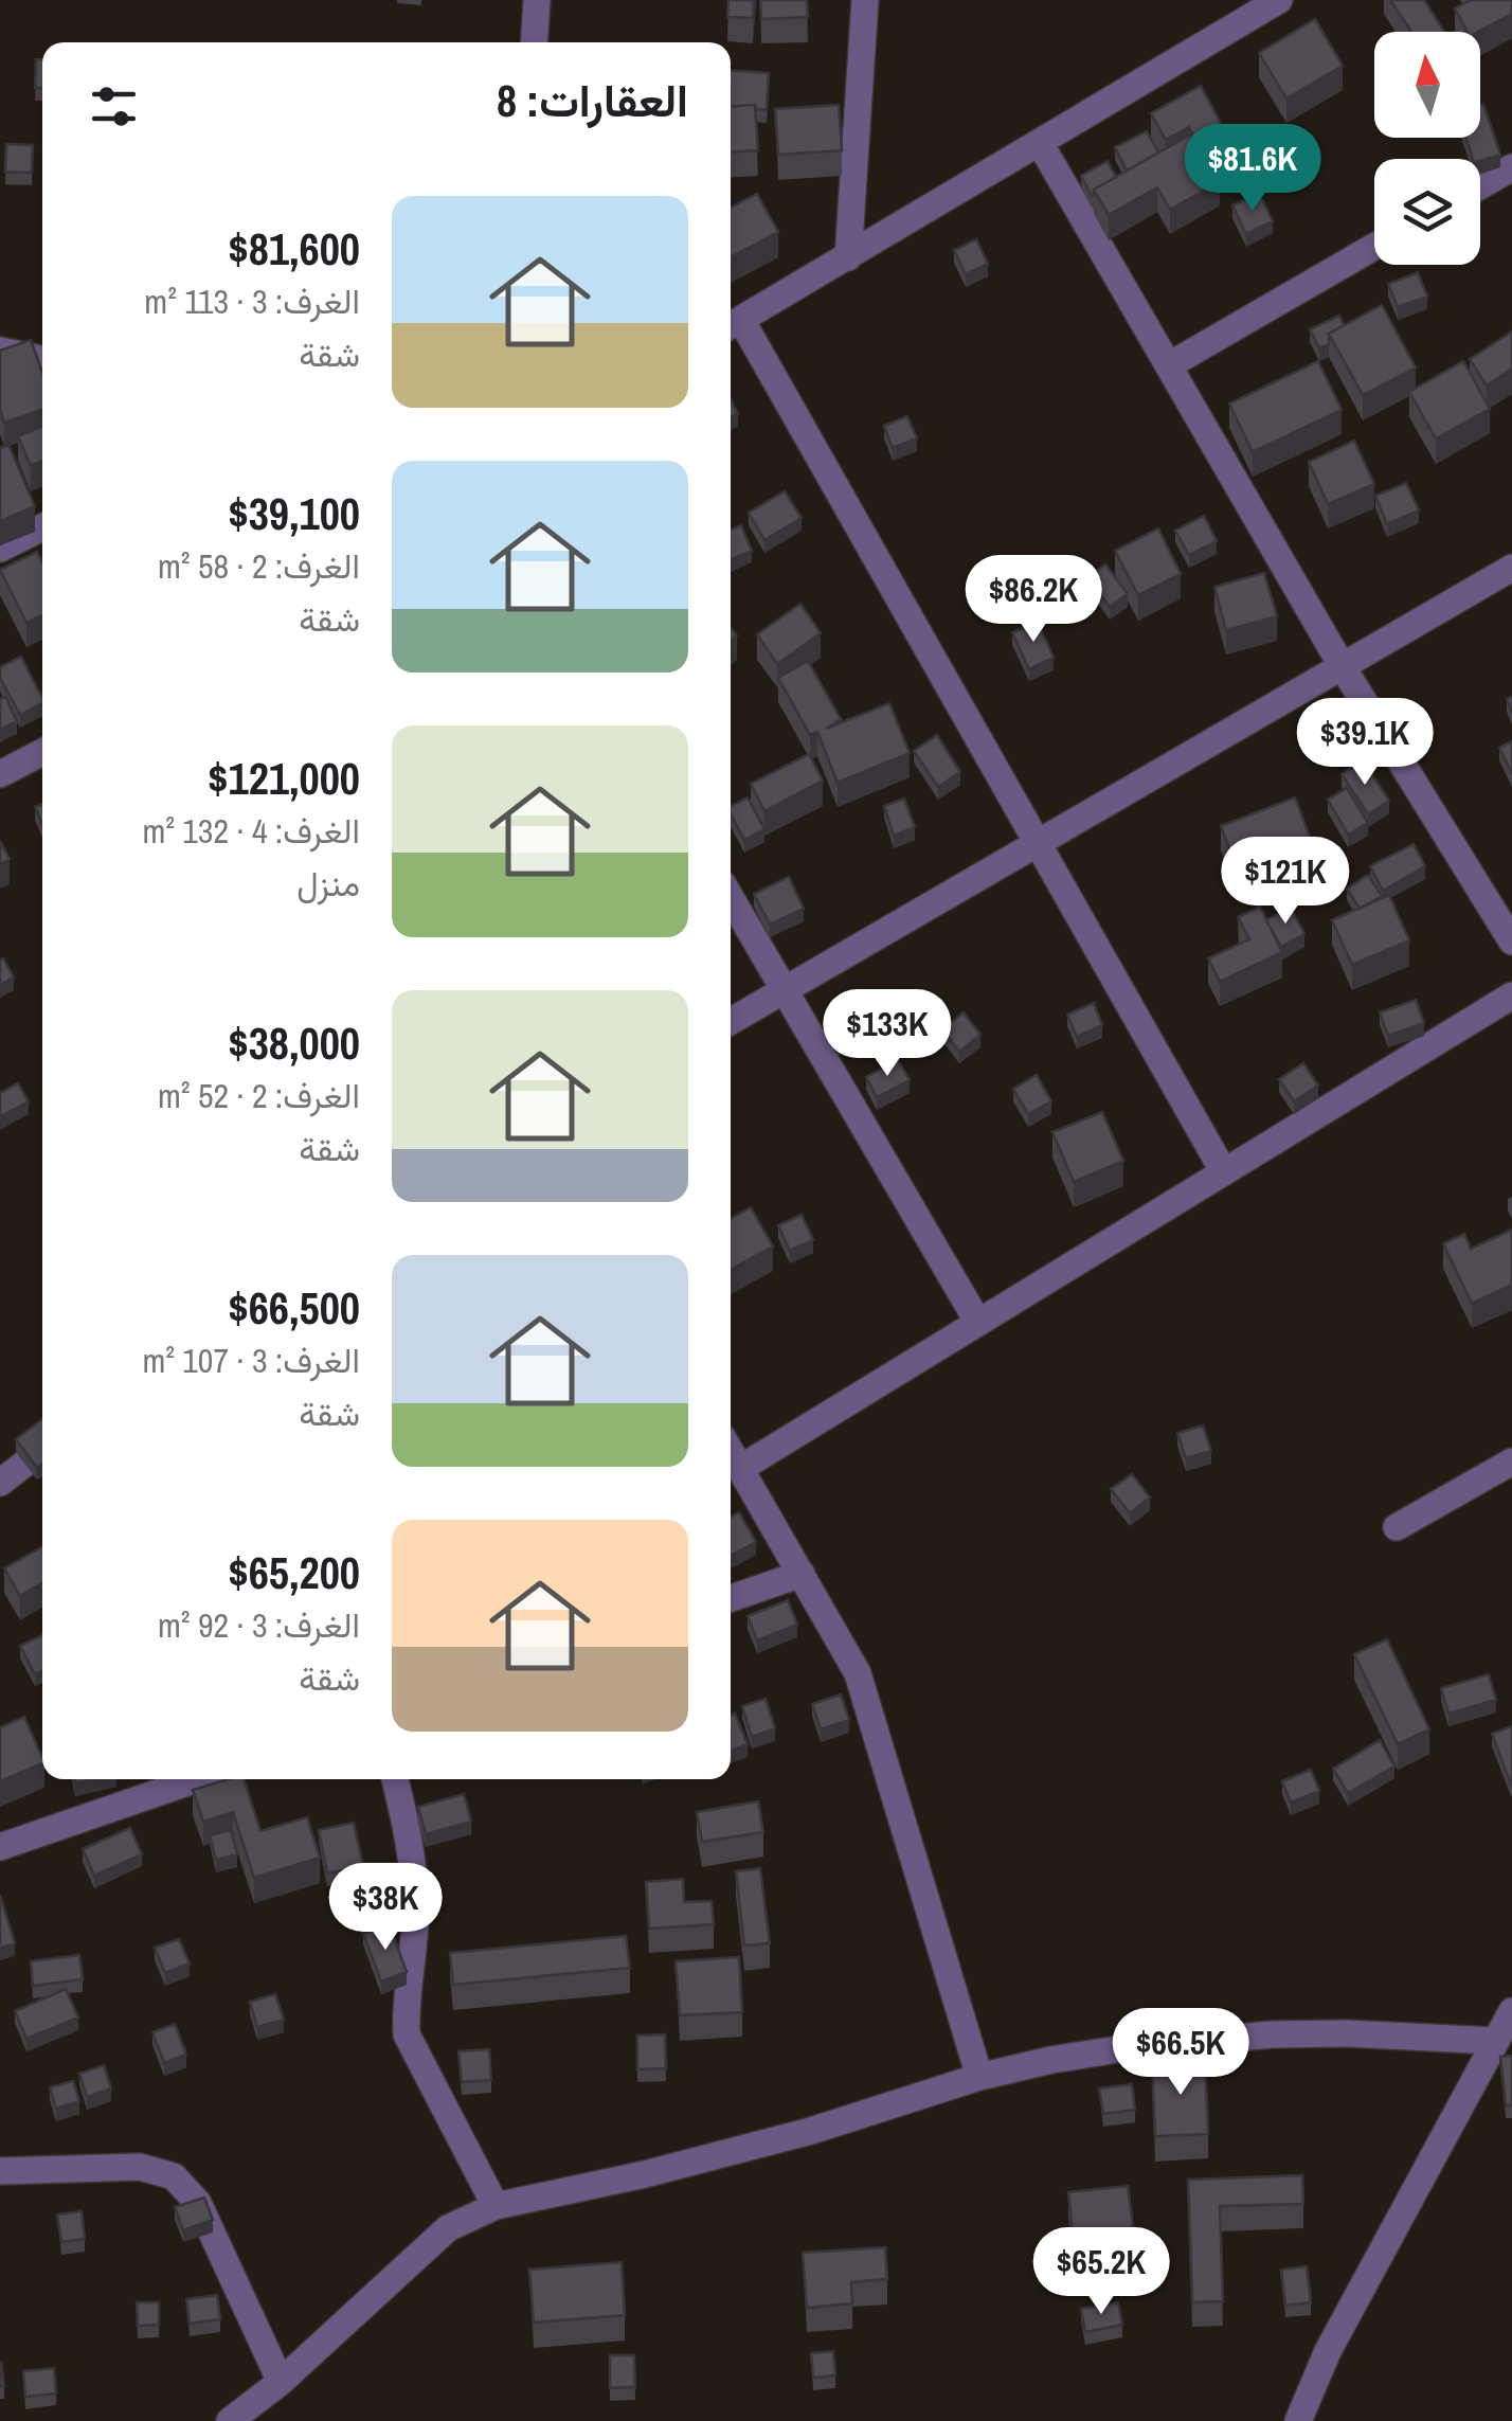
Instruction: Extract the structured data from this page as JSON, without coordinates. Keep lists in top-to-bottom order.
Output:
{
  "north": "top",
  "page": {
    "heading": "العقارات: 8",
    "price": [
      "$81.6K",
      "$86.2K",
      "$39.1K",
      "$121K",
      "$133K",
      "$38K",
      "$66.5K",
      "$65.2K"
    ],
    "list": [
      {
        "name": "$81,600",
        "note": "الغرف: 3 · 113 m² · شقة"
      },
      {
        "name": "$39,100",
        "note": "الغرف: 2 · 58 m² · شقة"
      },
      {
        "name": "$121,000",
        "note": "الغرف: 4 · 132 m² · منزل"
      },
      {
        "name": "$38,000",
        "note": "الغرف: 2 · 52 m² · شقة"
      },
      {
        "name": "$66,500",
        "note": "الغرف: 3 · 107 m² · شقة"
      },
      {
        "name": "$65,200",
        "note": "الغرف: 3 · 92 m² · شقة"
      }
    ]
  }
}
